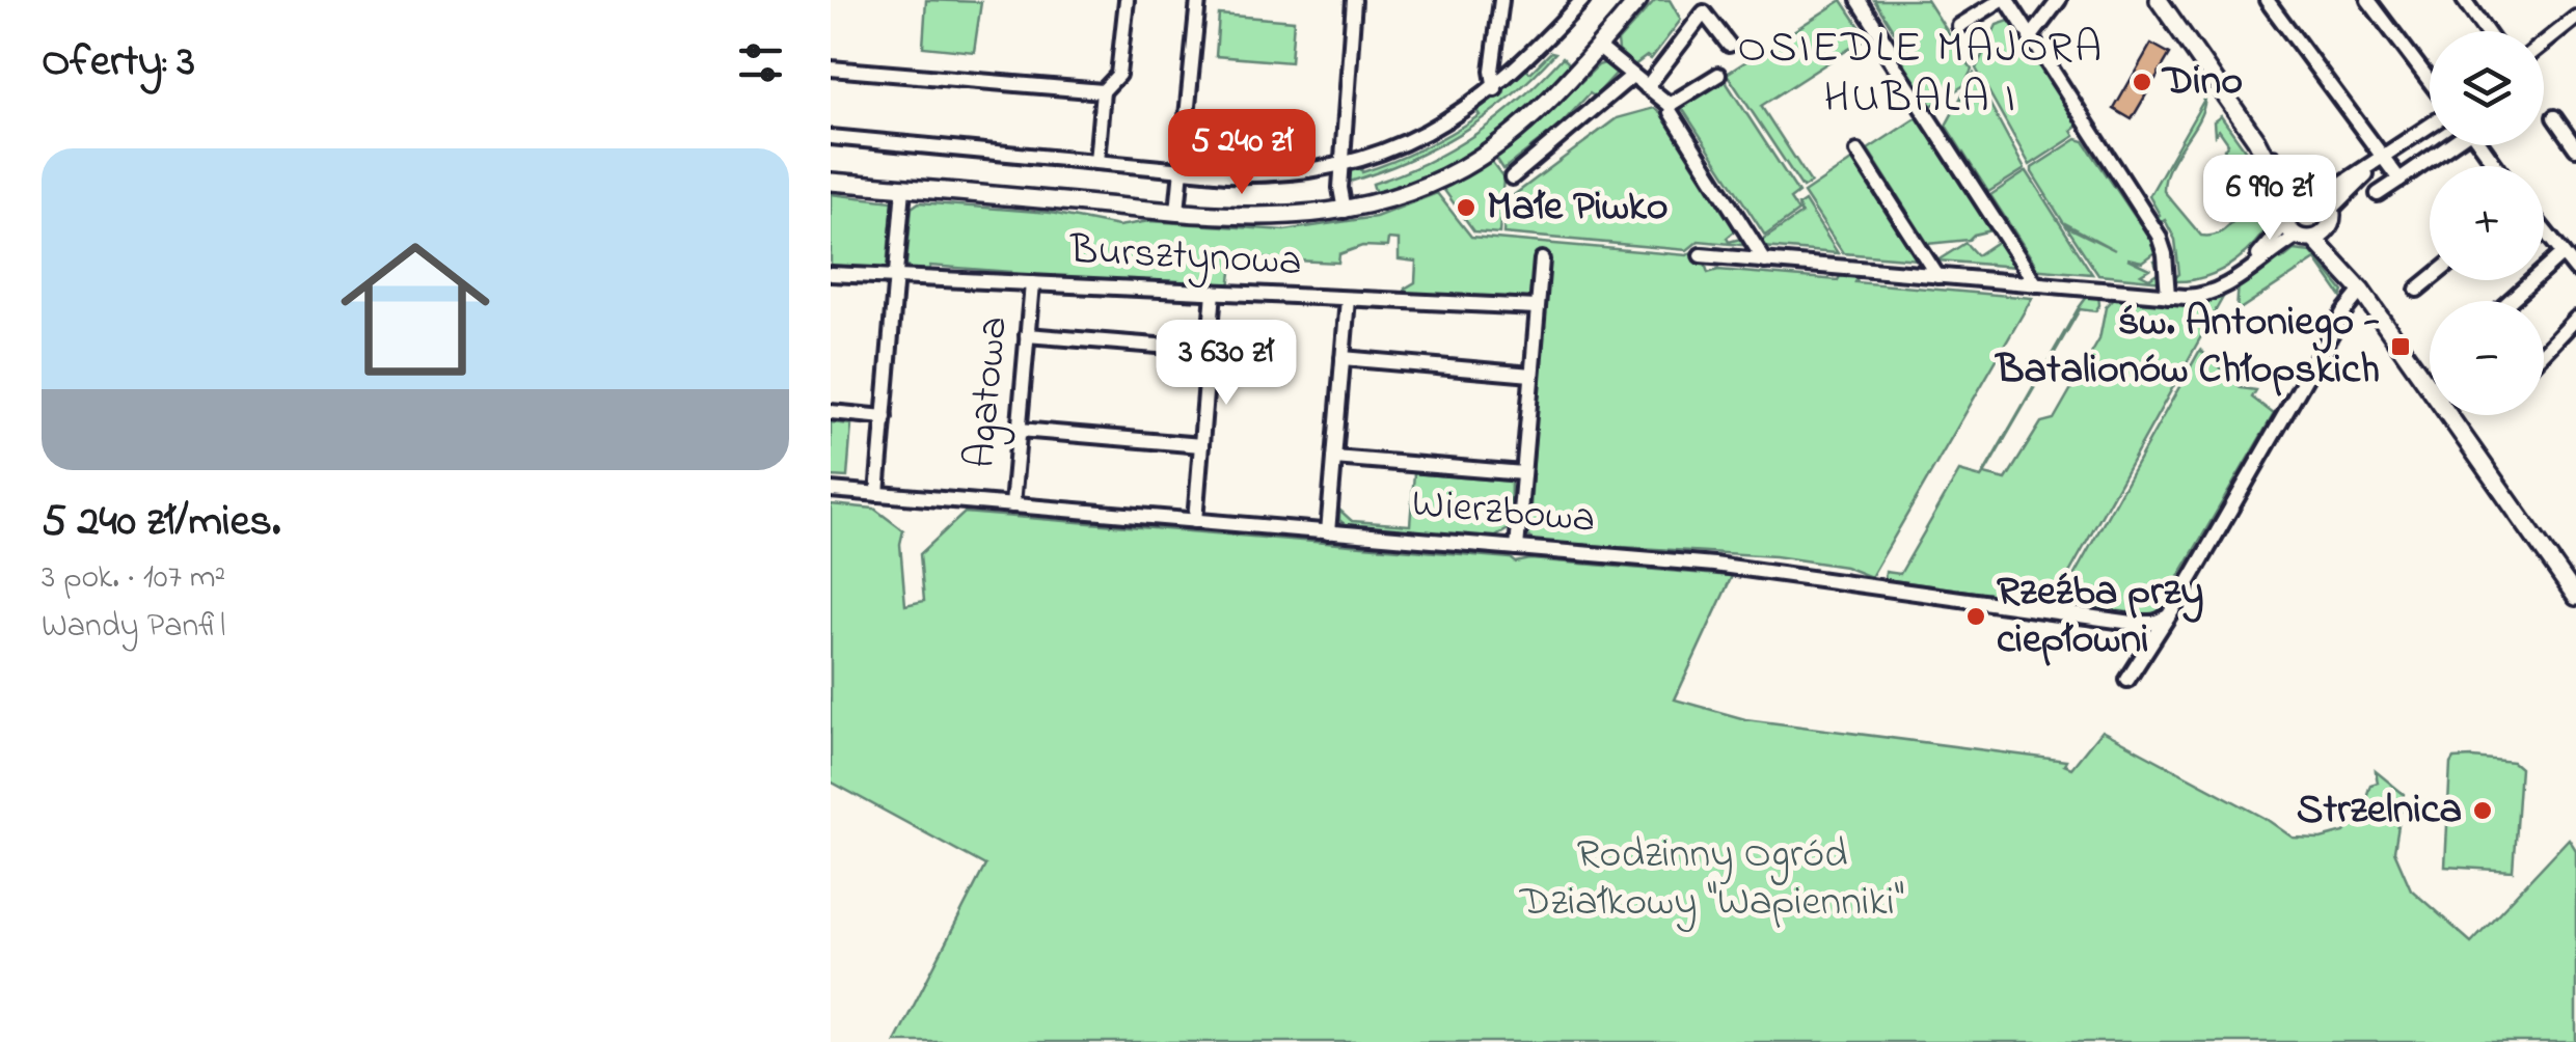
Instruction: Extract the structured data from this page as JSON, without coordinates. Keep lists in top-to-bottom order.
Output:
{
  "streets": {
    "street": ["Bursztynowa", "Agatowa", "Wierzbowa"]
  },
  "crossings": [
    ["Bursztynowa", "Agatowa"],
    ["Agatowa", "Wierzbowa"]
  ],
  "districts": ["OSIEDLE MAJORA HUBALA I"],
  "parks": ["Rodzinny Ogród Działkowy \"Wapienniki\""],
  "places": {
    "other": [
      "Dino",
      "Małe Piwko",
      "Rzeźba przy ciepłowni",
      "Strzelnica"
    ],
    "transit": ["św. Antoniego - Batalionów Chłopskich"]
  },
  "page": {
    "heading": "Oferty: 3",
    "map_buttons": ["+", "−"],
    "price": ["5 240 zł", "6 990 zł", "3 630 zł"],
    "list": [
      {
        "name": "5 240 zł/mies.",
        "note": "3 pok. · 107 m² · Wandy Panfil"
      }
    ]
  }
}
